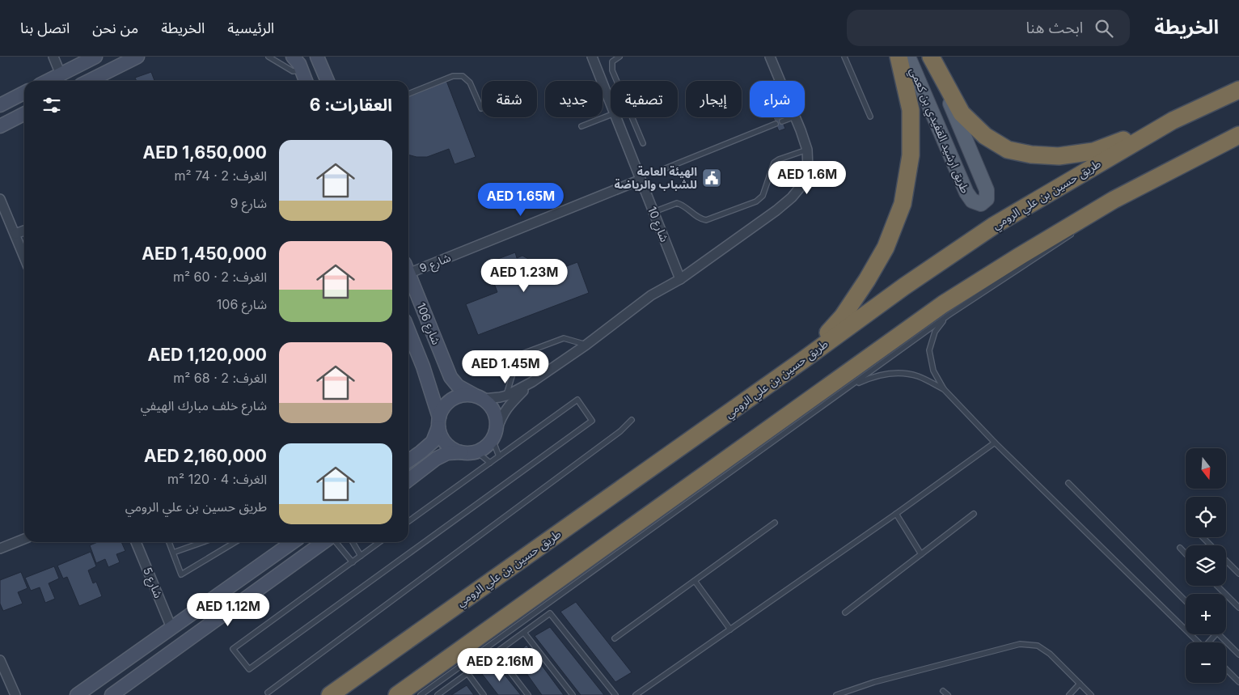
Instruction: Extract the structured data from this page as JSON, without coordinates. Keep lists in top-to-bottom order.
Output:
{
  "streets": {
    "highway": ["طريق حسين بن علي الرومي"],
    "main road": ["طريق ارشيد القفيدي بن كعمي"],
    "street": [
      "شارع 10",
      "شارع 9",
      "شارع 106",
      "شارع 5"
    ]
  },
  "crossings": [
    ["شارع 10", "شارع 9"]
  ],
  "places": {
    "public building": ["الهيئة العامة للشباب والرياضة"]
  },
  "north": "bottom",
  "page": {
    "header": "الخريطة",
    "search": "ابحث هنا",
    "nav": [
      "الرئيسية",
      "الخريطة",
      "من نحن",
      "اتصل بنا"
    ],
    "chip": [
      "شراء",
      "إيجار",
      "تصفية",
      "جديد",
      "شقة"
    ],
    "heading": "العقارات: 6",
    "list": [
      {
        "name": "AED 1,650,000",
        "note": "الغرف: 2 · 74 m² · شارع 9"
      },
      {
        "name": "AED 1,450,000",
        "note": "الغرف: 2 · 60 m² · شارع 106"
      },
      {
        "name": "AED 1,120,000",
        "note": "الغرف: 2 · 68 m² · شارع خلف مبارك الهيفي"
      },
      {
        "name": "AED 2,160,000",
        "note": "الغرف: 4 · 120 m² · طريق حسين بن علي الرومي"
      }
    ],
    "price": [
      "AED 1.6M",
      "AED 1.65M",
      "AED 1.23M",
      "AED 1.45M",
      "AED 1.12M",
      "AED 2.16M"
    ],
    "map_buttons": ["+", "−"]
  }
}
